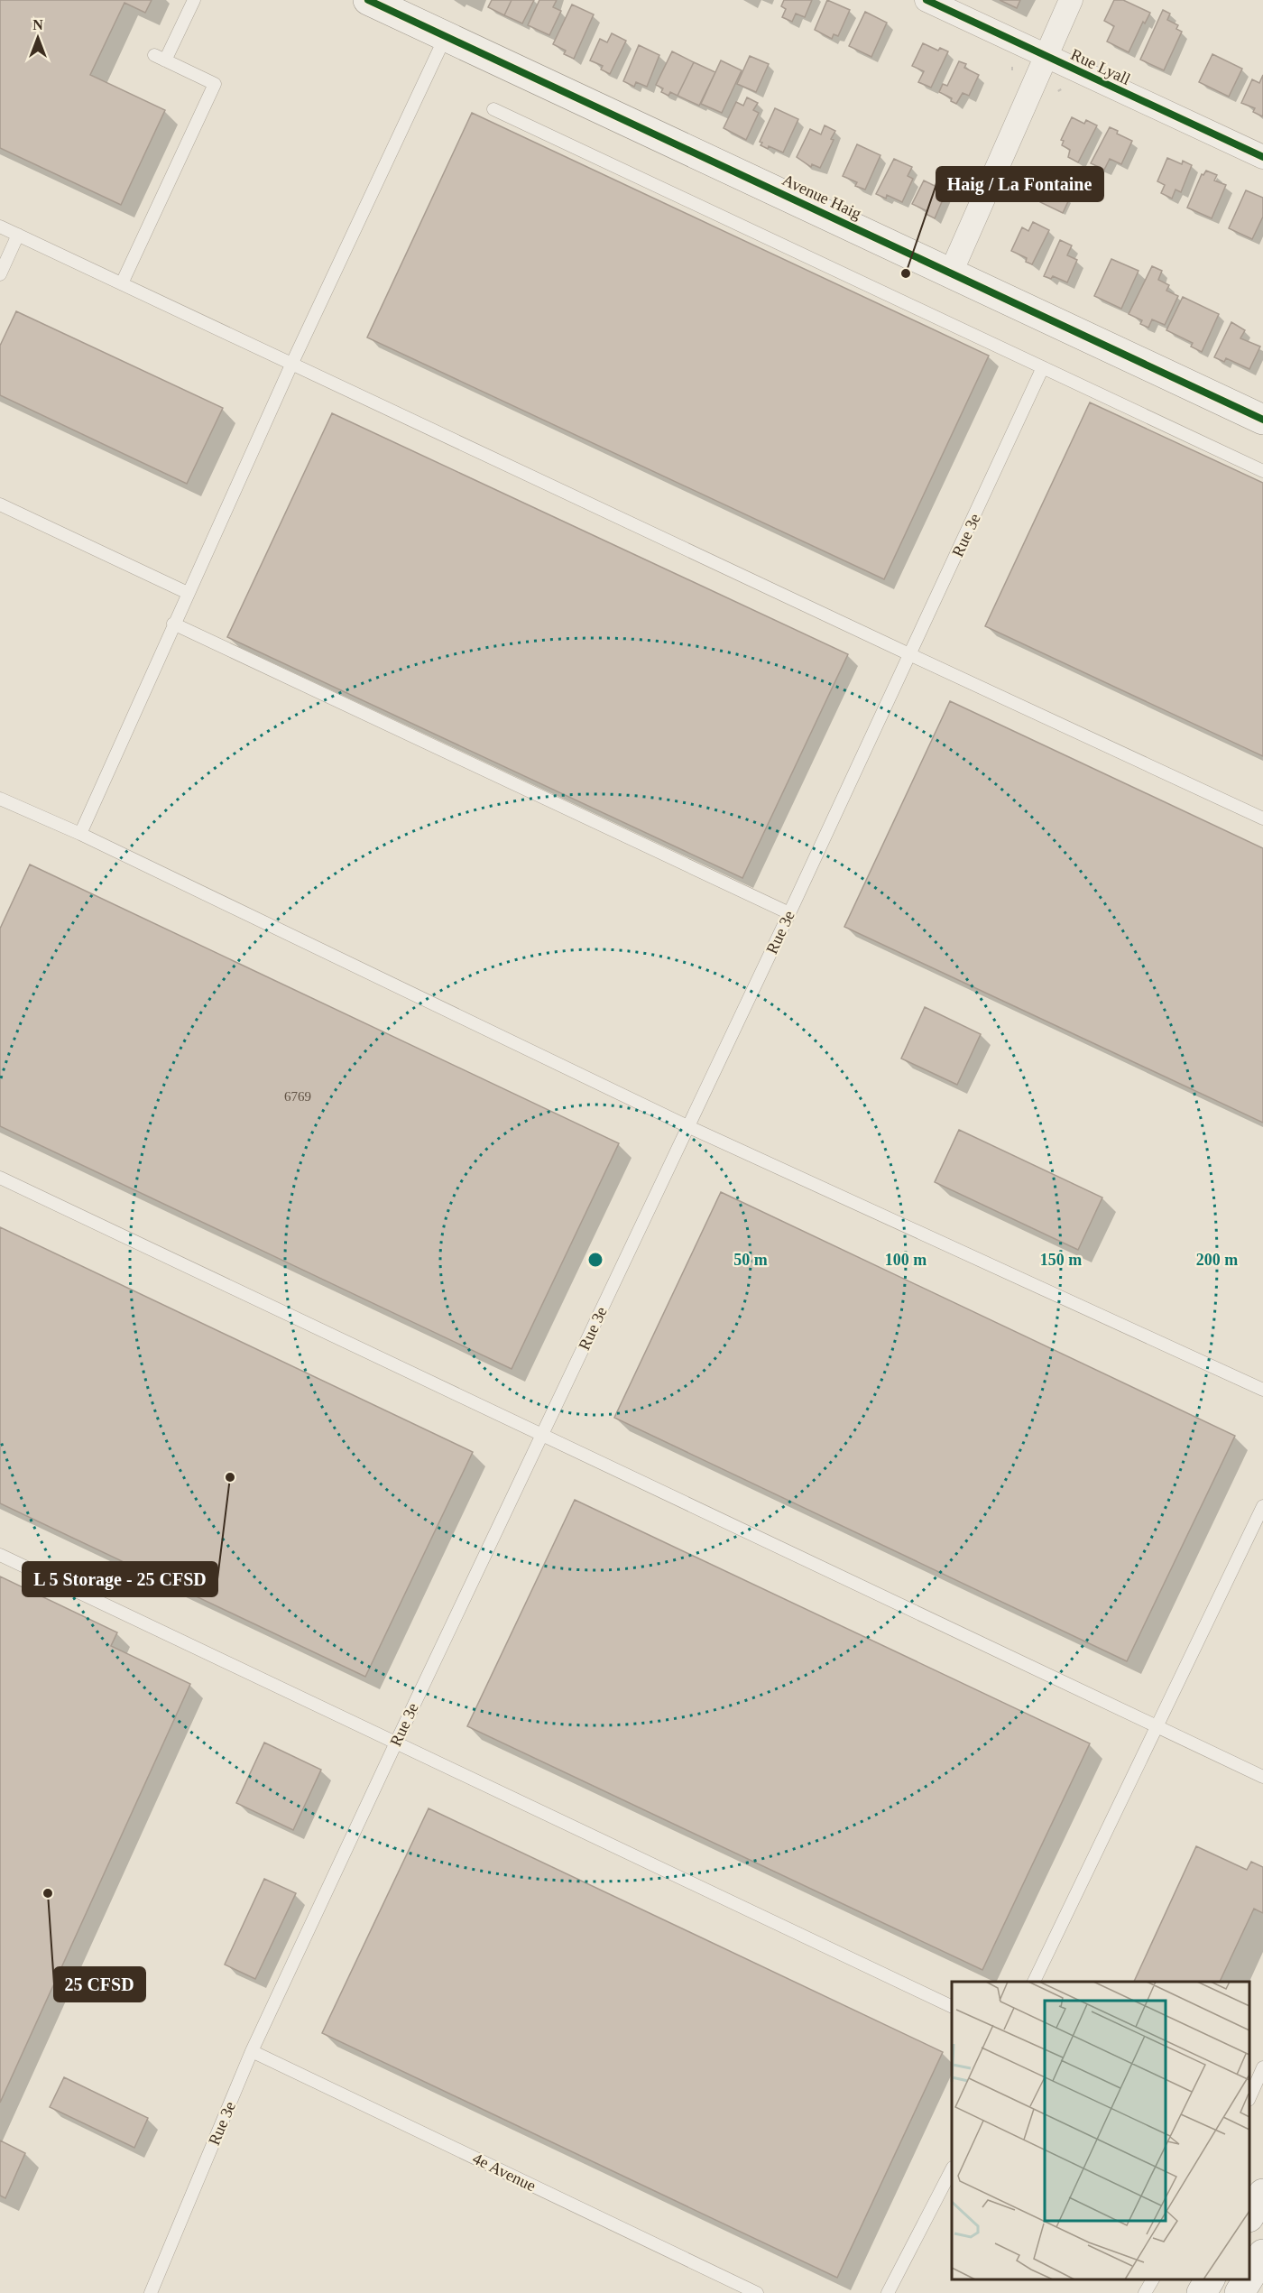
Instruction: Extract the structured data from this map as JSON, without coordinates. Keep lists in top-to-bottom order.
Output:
{
  "streets": {
    "street": ["Rue Lyall", "Avenue Haig"],
    "lane": ["Rue 3e", "4e Avenue"]
  },
  "crossings": [
    ["Rue 3e", "4e Avenue"]
  ],
  "places": ["Haig / La Fontaine", "L 5 Storage - 25 CFSD", "25 CFSD"],
  "house_numbers": ["6769"],
  "north": "top",
  "rings": [
    "50 m",
    "100 m",
    "150 m",
    "200 m"
  ]
}
